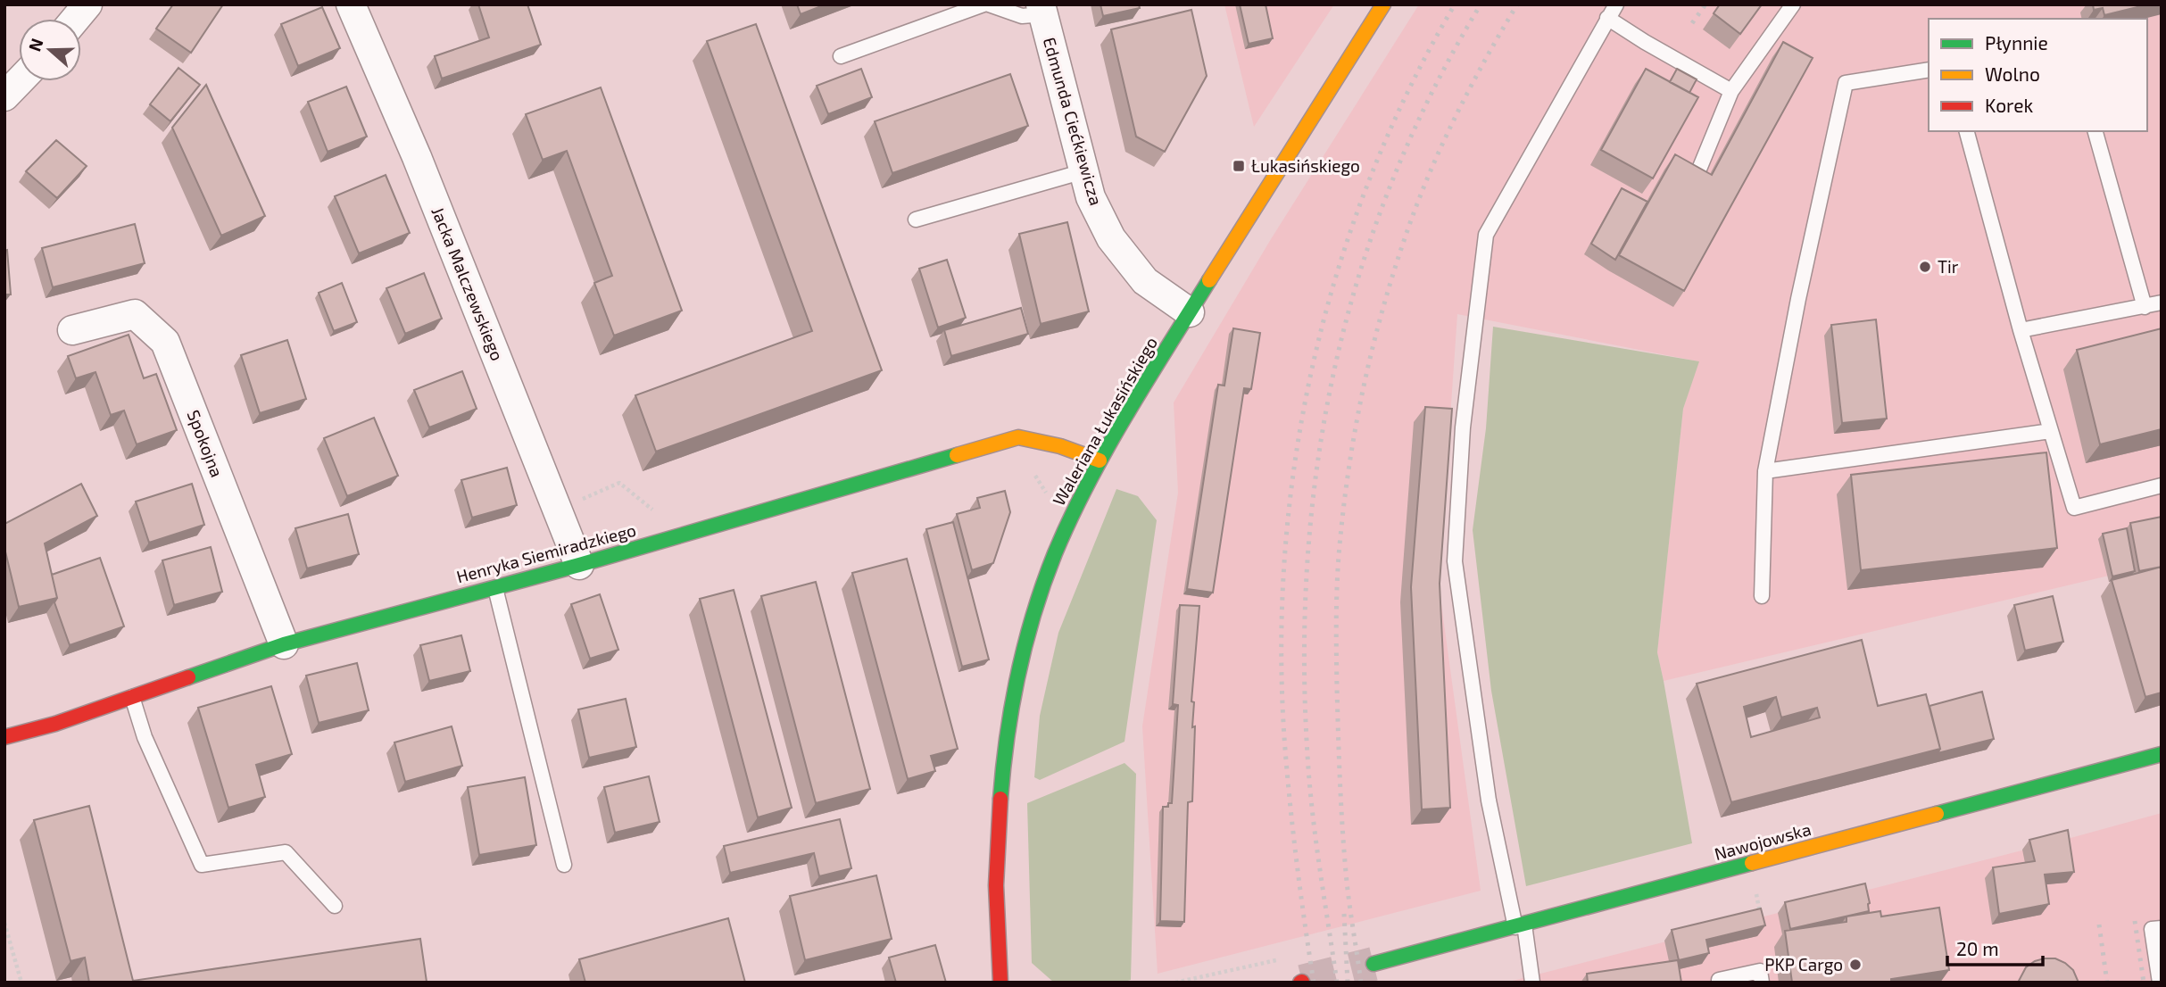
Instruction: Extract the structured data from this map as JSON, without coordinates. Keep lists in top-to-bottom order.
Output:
{
  "streets": {
    "street": [
      "Edmunda Ciećkiewicza",
      "Jacka Malczewskiego",
      "Waleriana Łukasińskiego",
      "Spokojna",
      "Henryka Siemiradzkiego",
      "Nawojowska"
    ]
  },
  "crossings": [
    ["Edmunda Ciećkiewicza", "Waleriana Łukasińskiego"],
    ["Jacka Malczewskiego", "Henryka Siemiradzkiego"],
    ["Waleriana Łukasińskiego", "Henryka Siemiradzkiego"],
    ["Spokojna", "Henryka Siemiradzkiego"]
  ],
  "places": {
    "transit": ["Łukasińskiego"],
    "other": ["Tir", "PKP Cargo"]
  },
  "legend": ["Płynnie", "Wolno", "Korek"],
  "scale_bar": "20 m",
  "north": "left"
}
